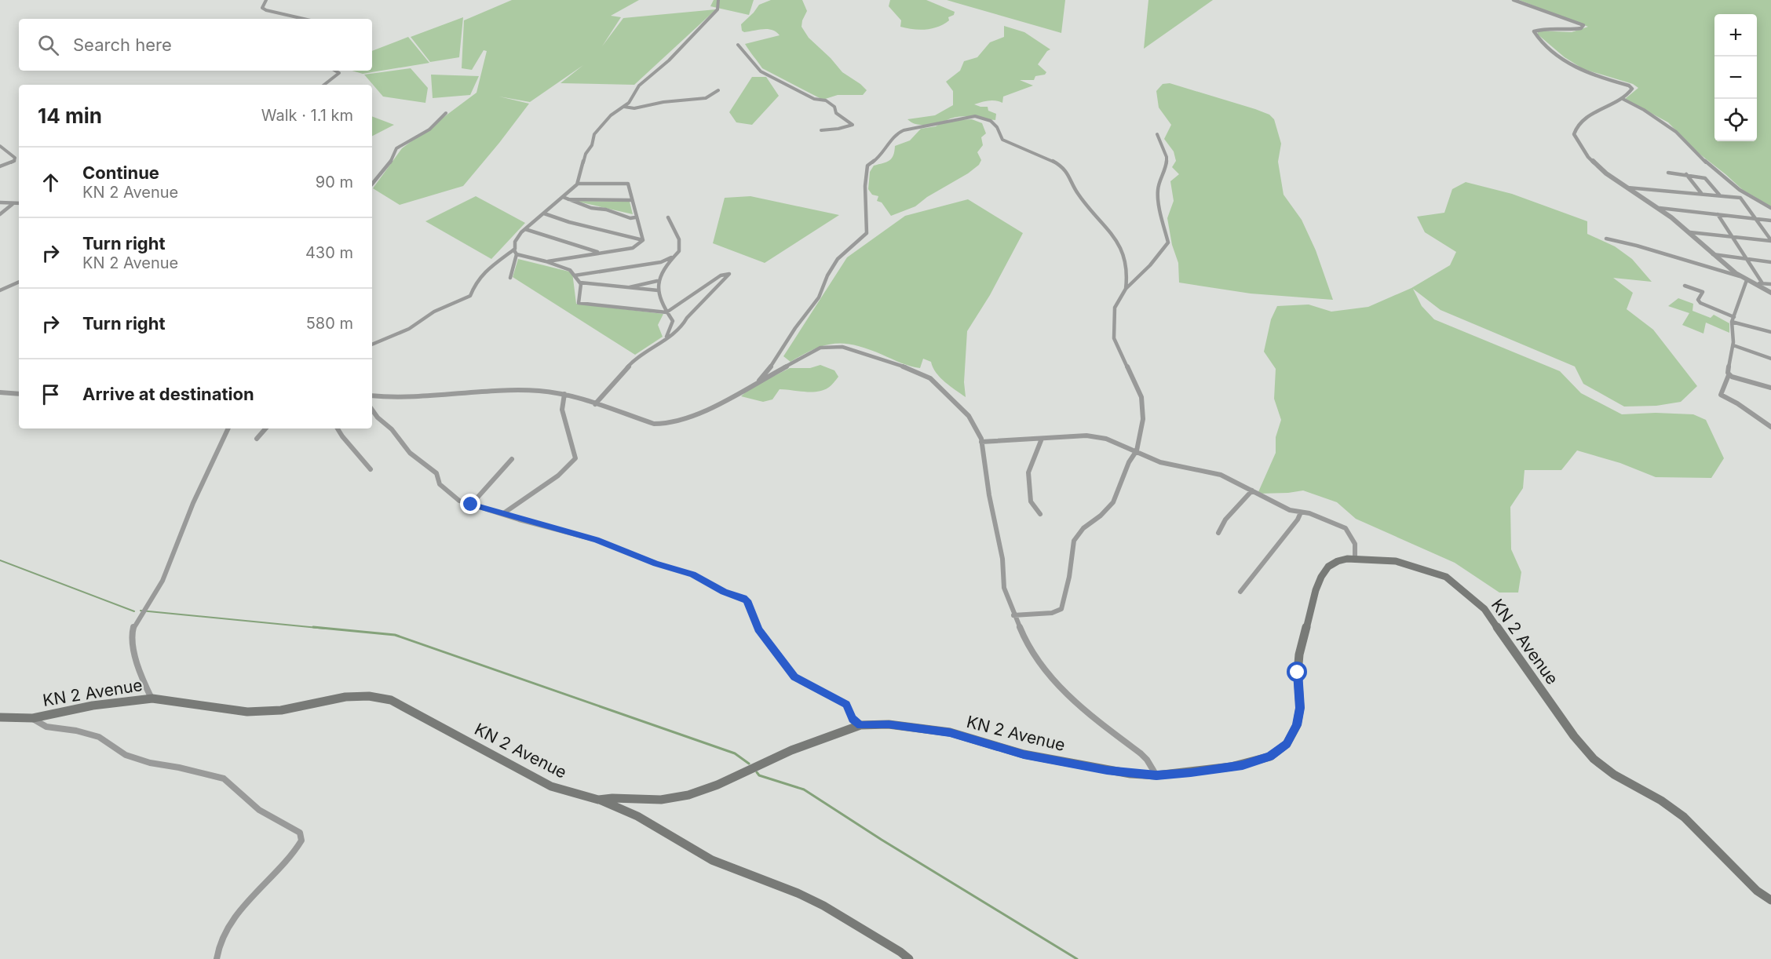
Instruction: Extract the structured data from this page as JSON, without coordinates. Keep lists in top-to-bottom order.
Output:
{
  "streets": {
    "main road": ["KN 2 Avenue"]
  },
  "page": {
    "map_buttons": ["+", "−"],
    "search": "Search here",
    "heading": ["14 min", "Walk · 1.1 km"],
    "list": [
      ["Continue", "KN 2 Avenue", "90 m"],
      ["Turn right", "KN 2 Avenue", "430 m"],
      ["Turn right", "580 m"],
      "Arrive at destination"
    ]
  }
}
